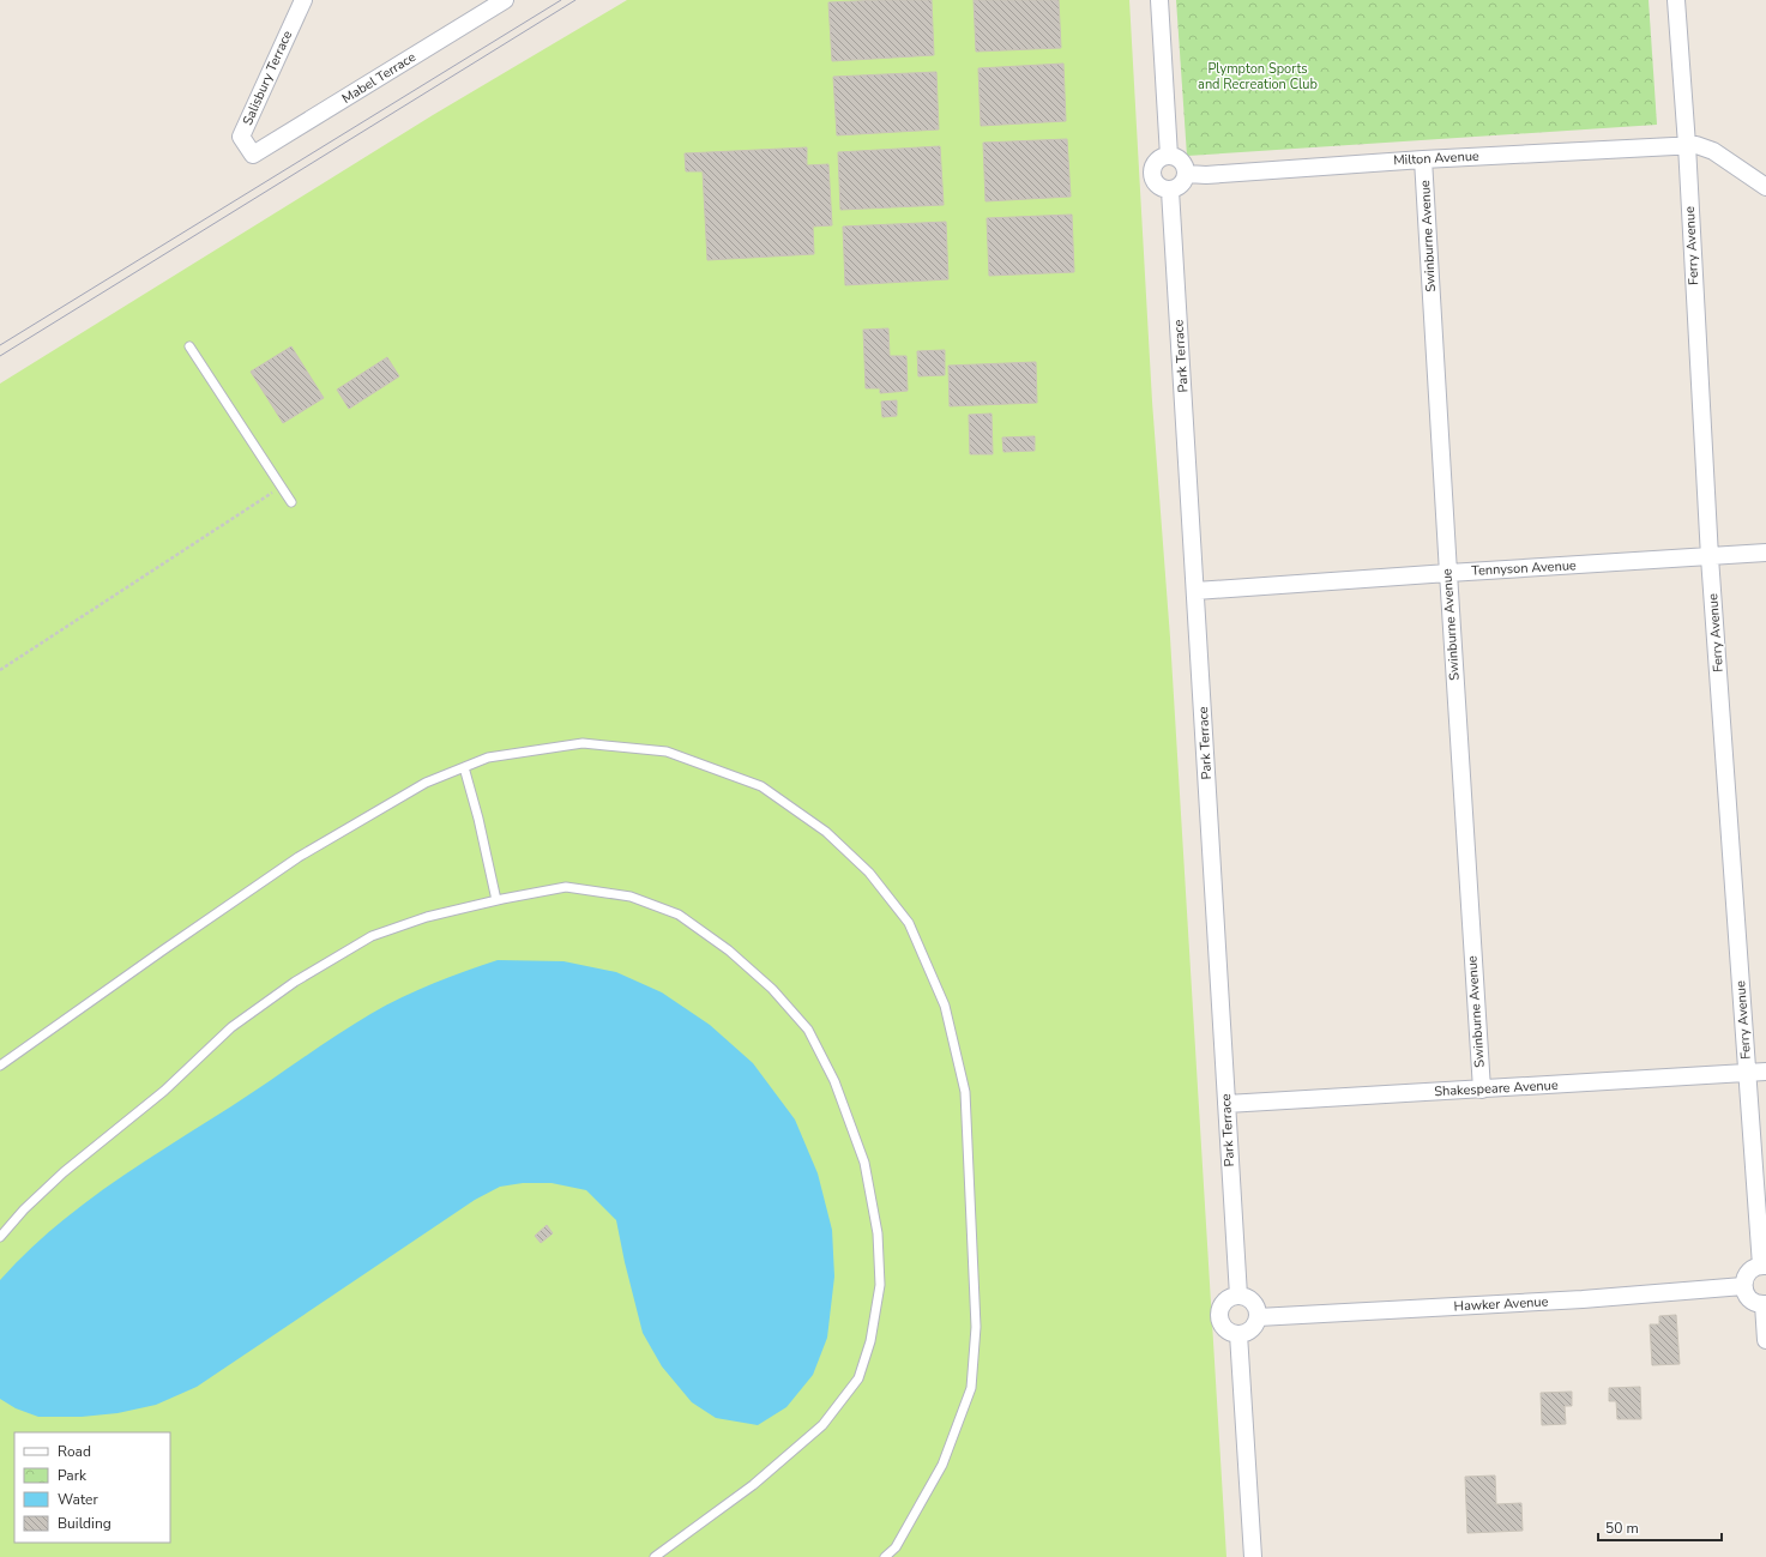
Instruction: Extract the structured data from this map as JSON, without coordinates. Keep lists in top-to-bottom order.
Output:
{
  "streets": {
    "street": [
      "Salisbury Terrace",
      "Mabel Terrace",
      "Milton Avenue",
      "Swinburne Avenue",
      "Ferry Avenue",
      "Park Terrace",
      "Tennyson Avenue",
      "Shakespeare Avenue",
      "Hawker Avenue"
    ]
  },
  "crossings": [
    ["Salisbury Terrace", "Mabel Terrace"],
    ["Milton Avenue", "Swinburne Avenue"],
    ["Milton Avenue", "Ferry Avenue"],
    ["Milton Avenue", "Park Terrace"],
    ["Swinburne Avenue", "Tennyson Avenue"],
    ["Swinburne Avenue", "Shakespeare Avenue"],
    ["Ferry Avenue", "Tennyson Avenue"],
    ["Ferry Avenue", "Shakespeare Avenue"],
    ["Park Terrace", "Tennyson Avenue"],
    ["Park Terrace", "Shakespeare Avenue"],
    ["Park Terrace", "Hawker Avenue"]
  ],
  "parks": ["Plympton Sports and Recreation Club"],
  "legend": [
    "Road",
    "Park",
    "Water",
    "Building"
  ],
  "scale_bar": "50 m"
}
